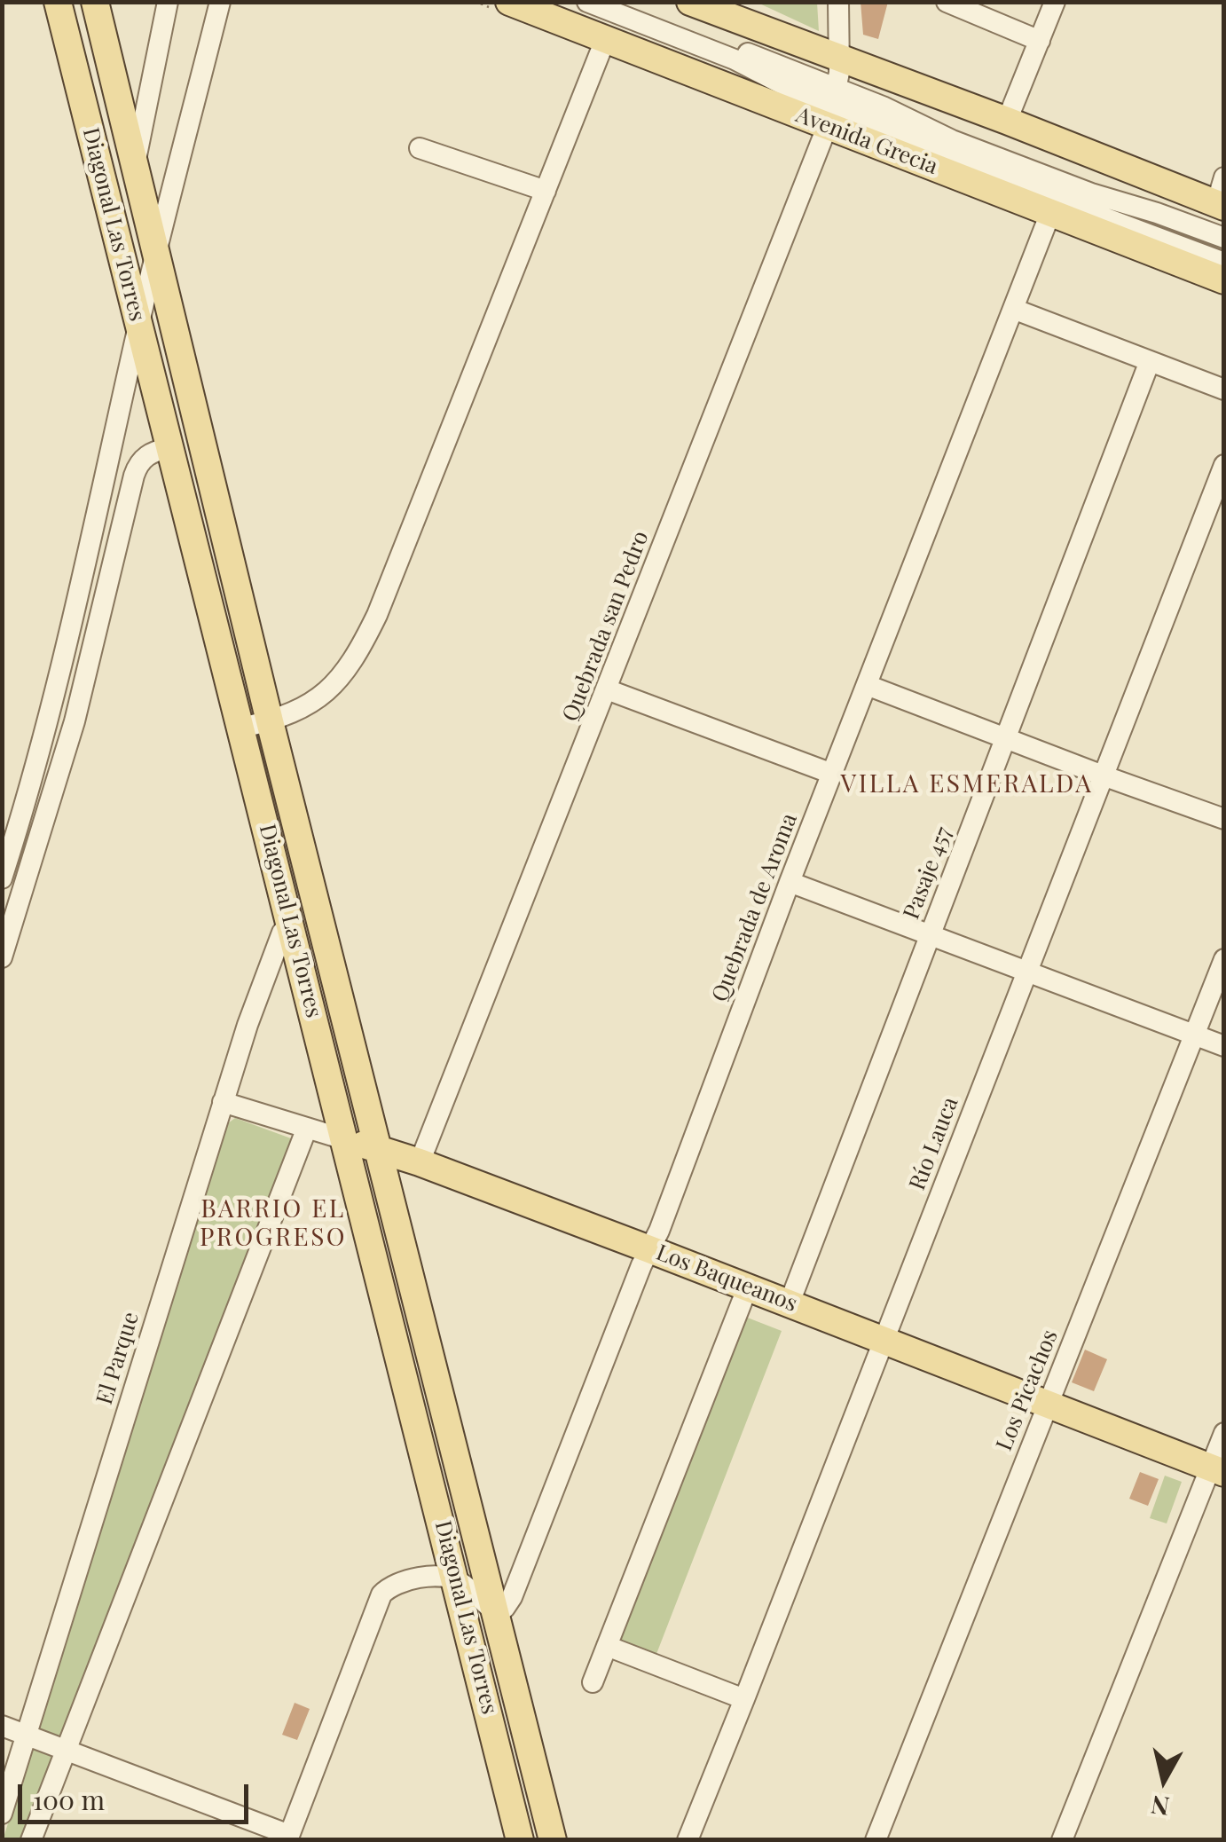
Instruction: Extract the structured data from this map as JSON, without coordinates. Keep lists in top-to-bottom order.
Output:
{
  "streets": {
    "main road": ["Avenida Grecia", "Diagonal Las Torres", "Los Baqueanos"],
    "street": [
      "Quebrada san Pedro",
      "Pasaje 457",
      "Quebrada de Aroma",
      "Río Lauca",
      "El Parque",
      "Los Picachos"
    ]
  },
  "crossings": [
    ["Avenida Grecia", "Quebrada san Pedro"],
    ["Avenida Grecia", "Quebrada de Aroma"],
    ["Diagonal Las Torres", "Quebrada de Aroma"],
    ["Diagonal Las Torres", "Los Baqueanos"],
    ["Diagonal Las Torres", "El Parque"],
    ["Quebrada san Pedro", "Los Baqueanos"],
    ["Pasaje 457", "Los Baqueanos"],
    ["Quebrada de Aroma", "Los Baqueanos"],
    ["Río Lauca", "Los Baqueanos"],
    ["Los Baqueanos", "El Parque"],
    ["Los Baqueanos", "Los Picachos"]
  ],
  "districts": ["VILLA ESMERALDA", "BARRIO EL PROGRESO"],
  "scale_bar": "100 m",
  "north": "bottom"
}
